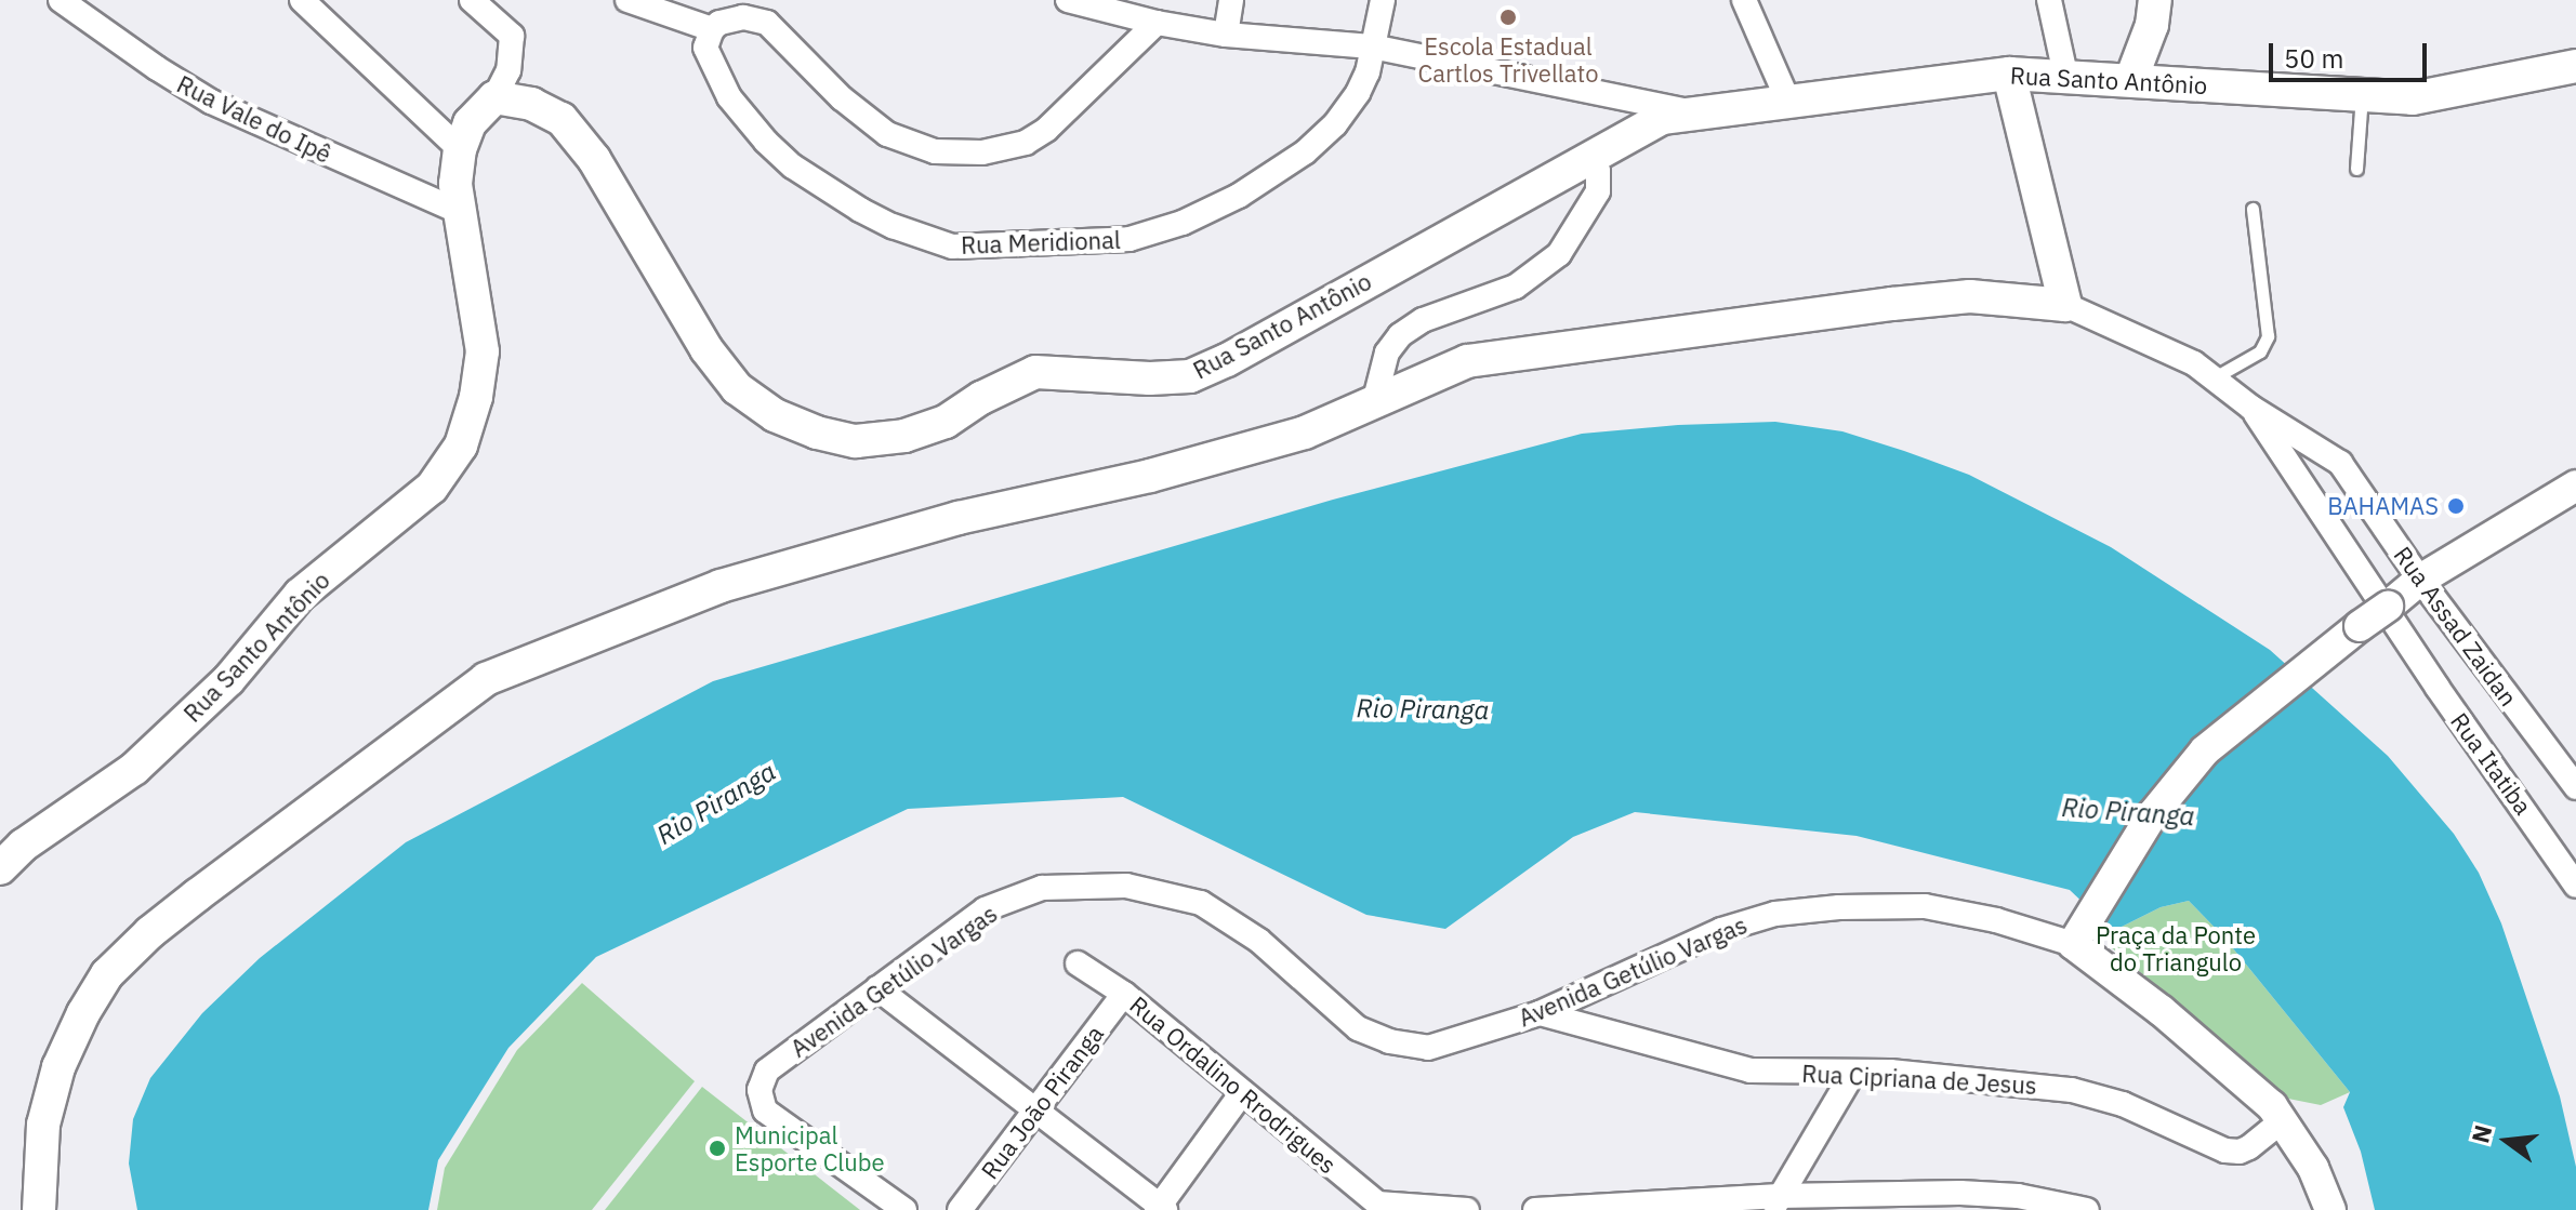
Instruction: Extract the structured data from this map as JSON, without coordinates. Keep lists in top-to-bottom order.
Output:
{
  "streets": {
    "main road": ["Rua Santo Antônio"],
    "street": [
      "Rua Vale do Ipê",
      "Rua Meridional",
      "Rua Assad Zaidan",
      "Rua Itatiba",
      "Avenida Getúlio Vargas",
      "Rua Cipriana de Jesus",
      "Rua Ordalino Rrodrigues",
      "Rua João Piranga"
    ]
  },
  "crossings": [
    ["Rua Santo Antônio", "Rua Vale do Ipê"],
    ["Rua Assad Zaidan", "Rua Itatiba"],
    ["Avenida Getúlio Vargas", "Rua Cipriana de Jesus"],
    ["Rua Ordalino Rrodrigues", "Rua João Piranga"]
  ],
  "water": ["Rio Piranga"],
  "parks": ["Praça da Ponte do Triangulo"],
  "places": ["Escola Estadual Cartlos Trivellato", "BAHAMAS", "Municipal Esporte Clube"],
  "scale_bar": "50 m",
  "north": "left"
}
